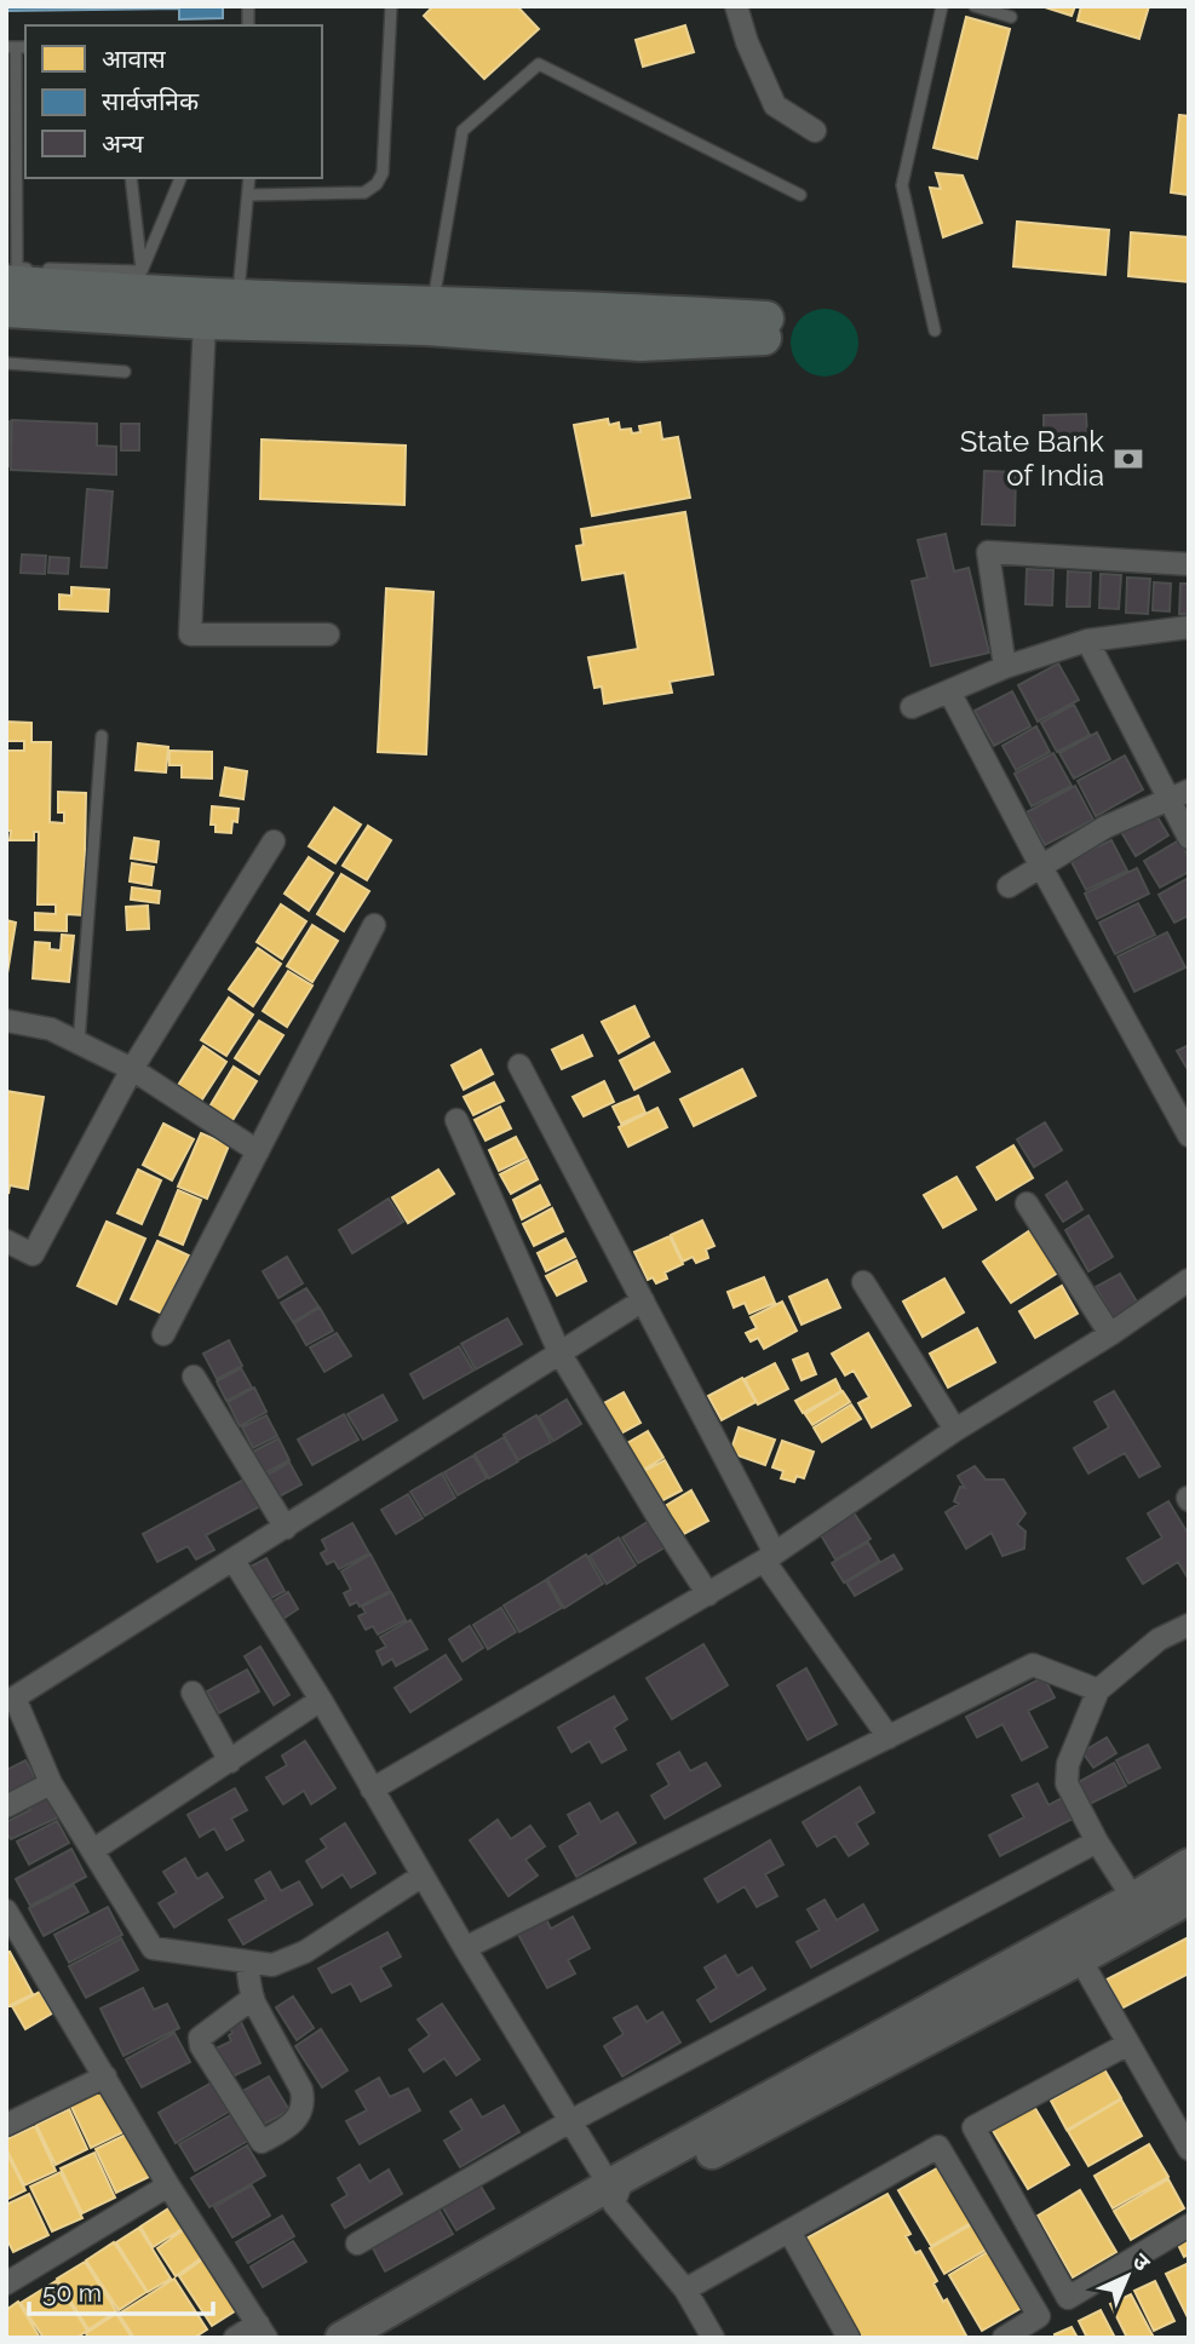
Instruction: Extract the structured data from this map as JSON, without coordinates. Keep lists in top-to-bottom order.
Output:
{
  "places": {
    "bank": ["State Bank of India"]
  },
  "legend": ["आवास", "सार्वजनिक", "अन्य"],
  "scale_bar": "50 m",
  "north": "top right"
}
